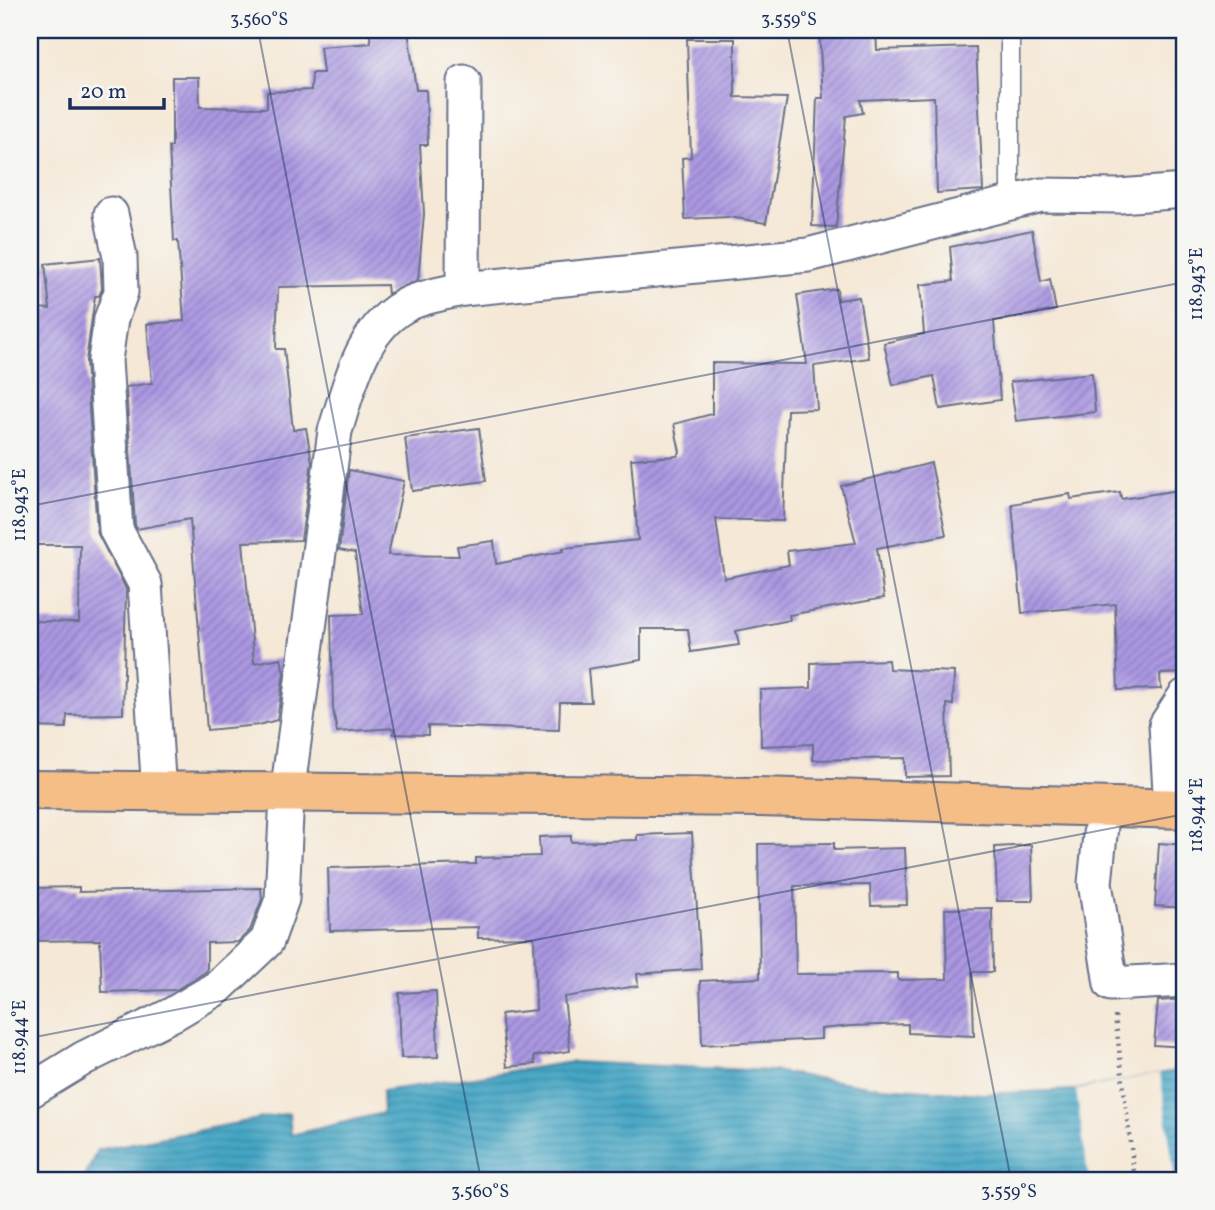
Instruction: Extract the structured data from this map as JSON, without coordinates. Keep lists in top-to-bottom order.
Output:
{
  "scale_bar": "20 m",
  "coordinates": [
    "3.560°S",
    "3.559°S",
    "118.943°E",
    "118.944°E"
  ]
}
